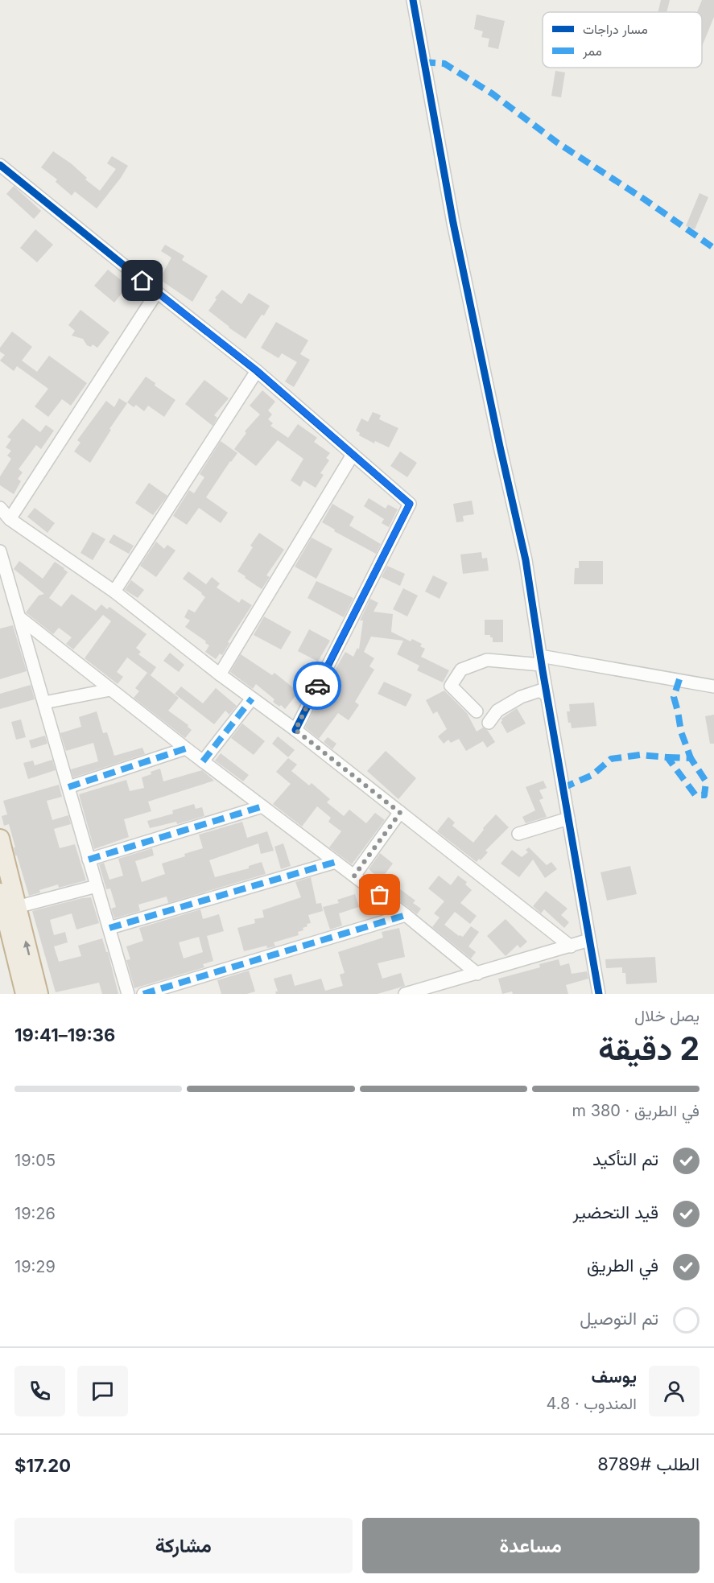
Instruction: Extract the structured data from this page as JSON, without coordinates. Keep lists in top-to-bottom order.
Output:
{
  "legend": ["مسار دراجات", "ممر"],
  "page": {
    "heading": ["2 دقيقة", "يصل خلال", "19:36–19:41"],
    "panel": [
      "يوسف",
      "المندوب · 4.8",
      "الطلب #8789",
      "$17.20"
    ],
    "bar": "في الطريق · 380 m",
    "list": [
      ["تم التأكيد", "19:05"],
      ["قيد التحضير", "19:26"],
      ["في الطريق", "19:29"],
      "تم التوصيل"
    ],
    "buttons": ["مساعدة", "مشاركة"]
  }
}
